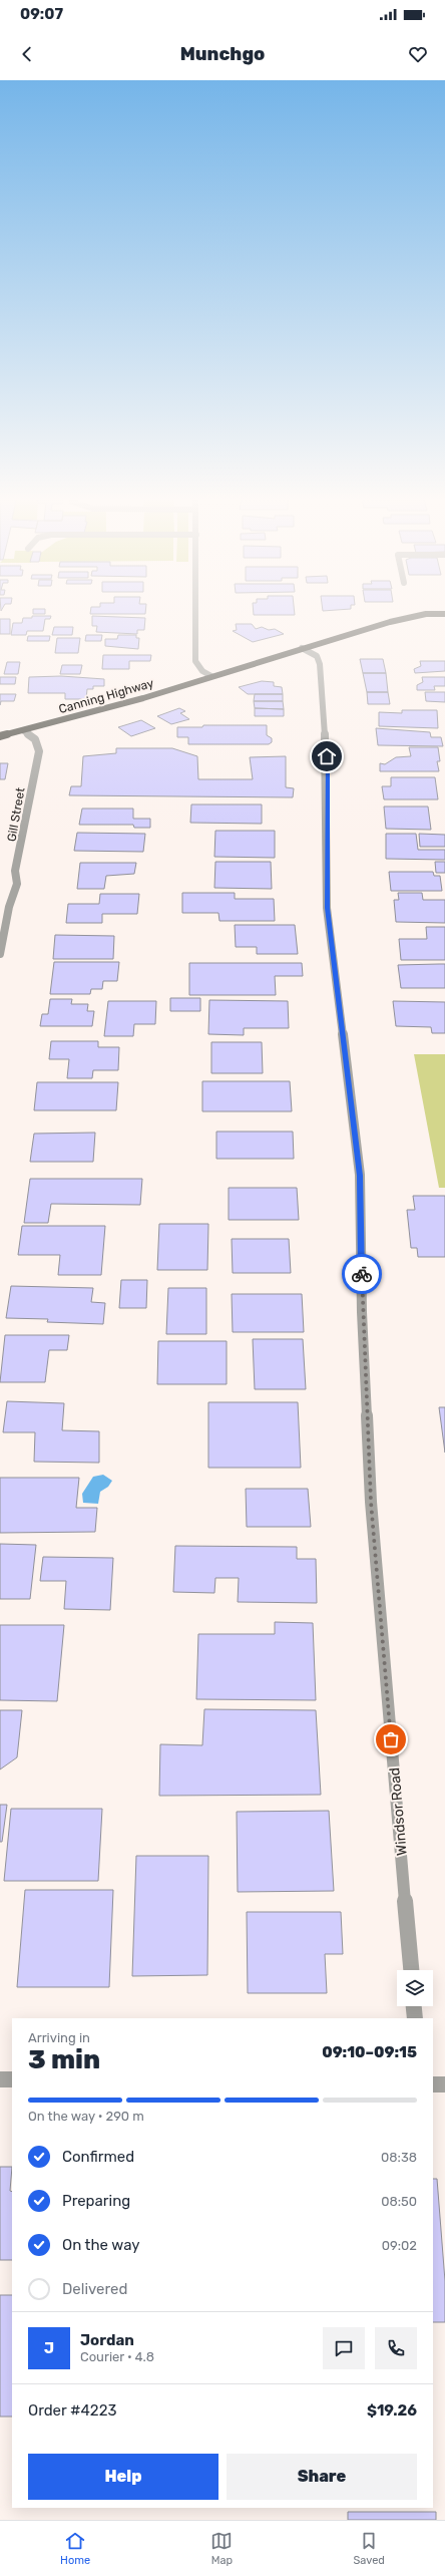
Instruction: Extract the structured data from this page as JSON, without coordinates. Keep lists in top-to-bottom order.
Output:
{
  "streets": {
    "highway": ["Canning Highway"],
    "street": ["Gill Street", "Windsor Road"]
  },
  "crossings": [
    ["Canning Highway", "Gill Street"],
    ["Canning Highway", "Windsor Road"]
  ],
  "page": {
    "status": "09:07",
    "header": "Munchgo",
    "heading": ["3 min", "Arriving in", "09:10–09:15"],
    "panel": [
      "Jordan",
      "Courier · 4.8",
      "Order #4223",
      "$19.26"
    ],
    "bar": "On the way · 290 m",
    "list": [
      ["Confirmed", "08:38"],
      ["Preparing", "08:50"],
      ["On the way", "09:02"],
      "Delivered"
    ],
    "round": "J",
    "buttons": ["Help", "Share"],
    "tabs": ["Home", "Map", "Saved"]
  }
}
